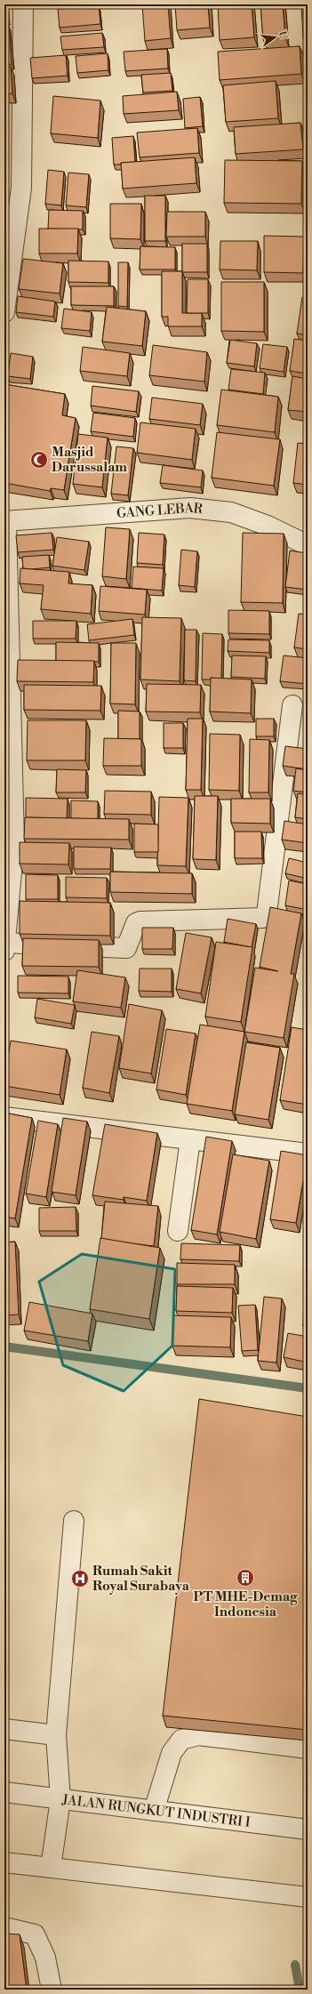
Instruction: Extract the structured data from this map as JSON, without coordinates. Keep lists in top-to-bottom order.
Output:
{
  "streets": {
    "street": ["GANG LEBAR", "JALAN RUNGKUT INDUSTRI I"]
  },
  "places": {
    "mosque": ["Masjid Darussalam"],
    "building": ["PT MHE-Demag Indonesia"],
    "hospital": ["Rumah Sakit Royal Surabaya"]
  },
  "north": "right"
}
